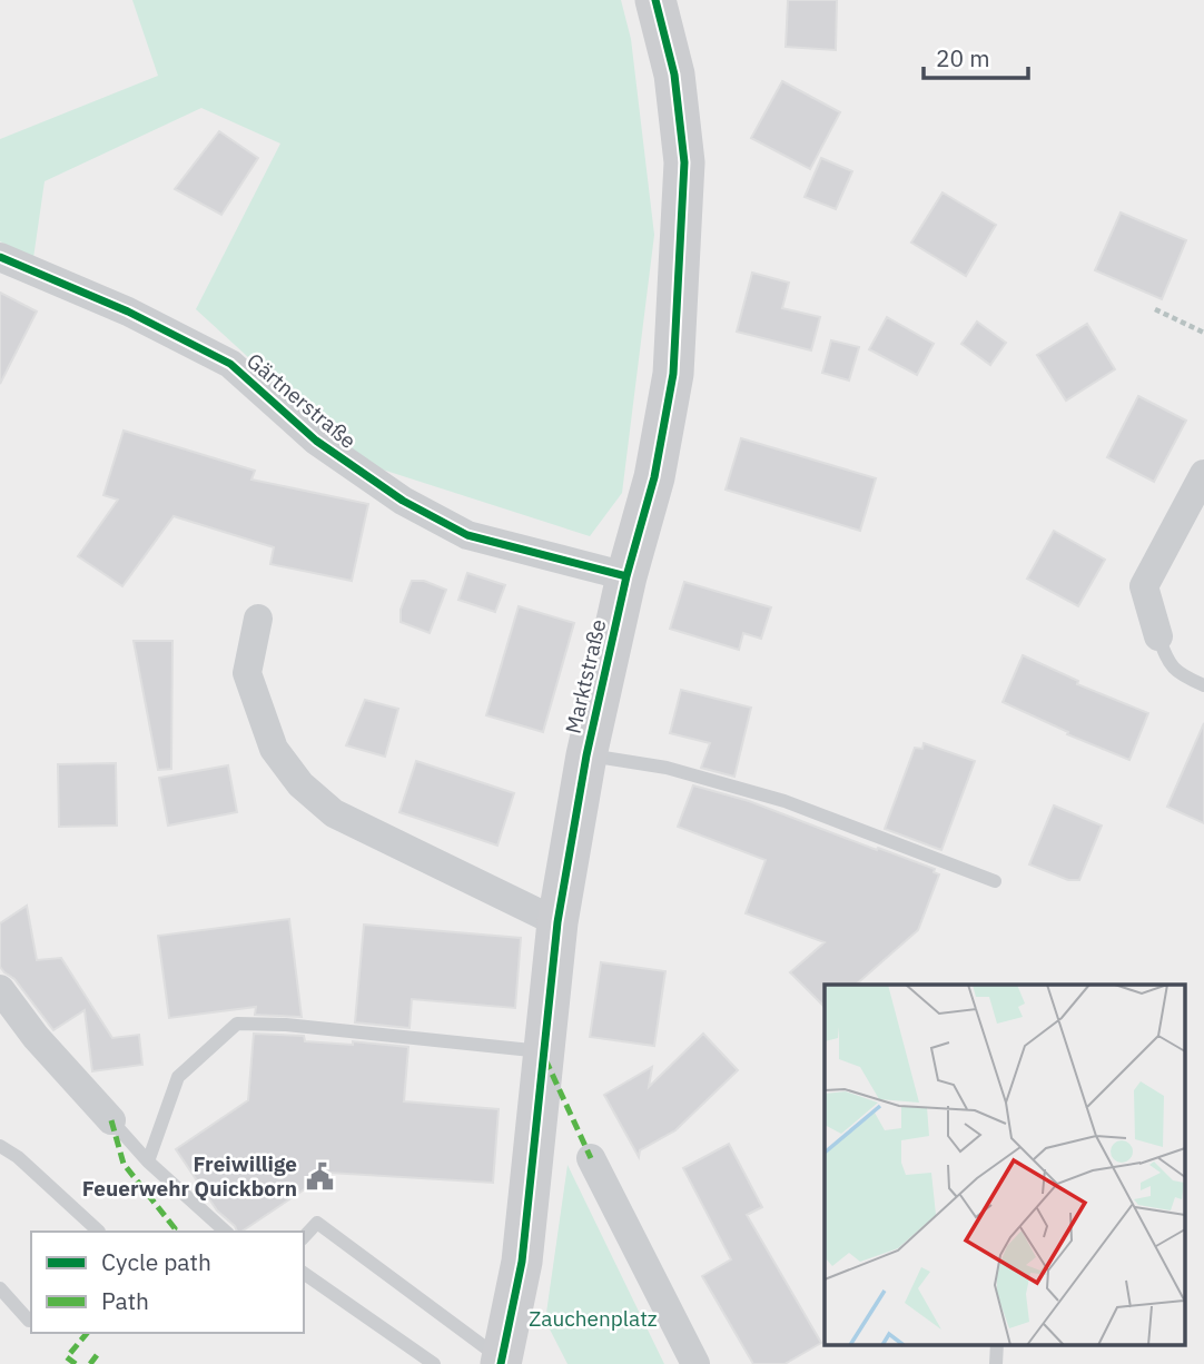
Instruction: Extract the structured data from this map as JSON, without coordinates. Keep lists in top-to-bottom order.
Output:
{
  "streets": {
    "main road": ["Marktstraße"],
    "street": ["Gärtnerstraße"]
  },
  "crossings": [
    ["Gärtnerstraße", "Marktstraße"]
  ],
  "parks": ["Zauchenplatz"],
  "places": {
    "public building": ["Freiwillige Feuerwehr Quickborn"]
  },
  "legend": ["Cycle path", "Path"],
  "scale_bar": "20 m"
}
